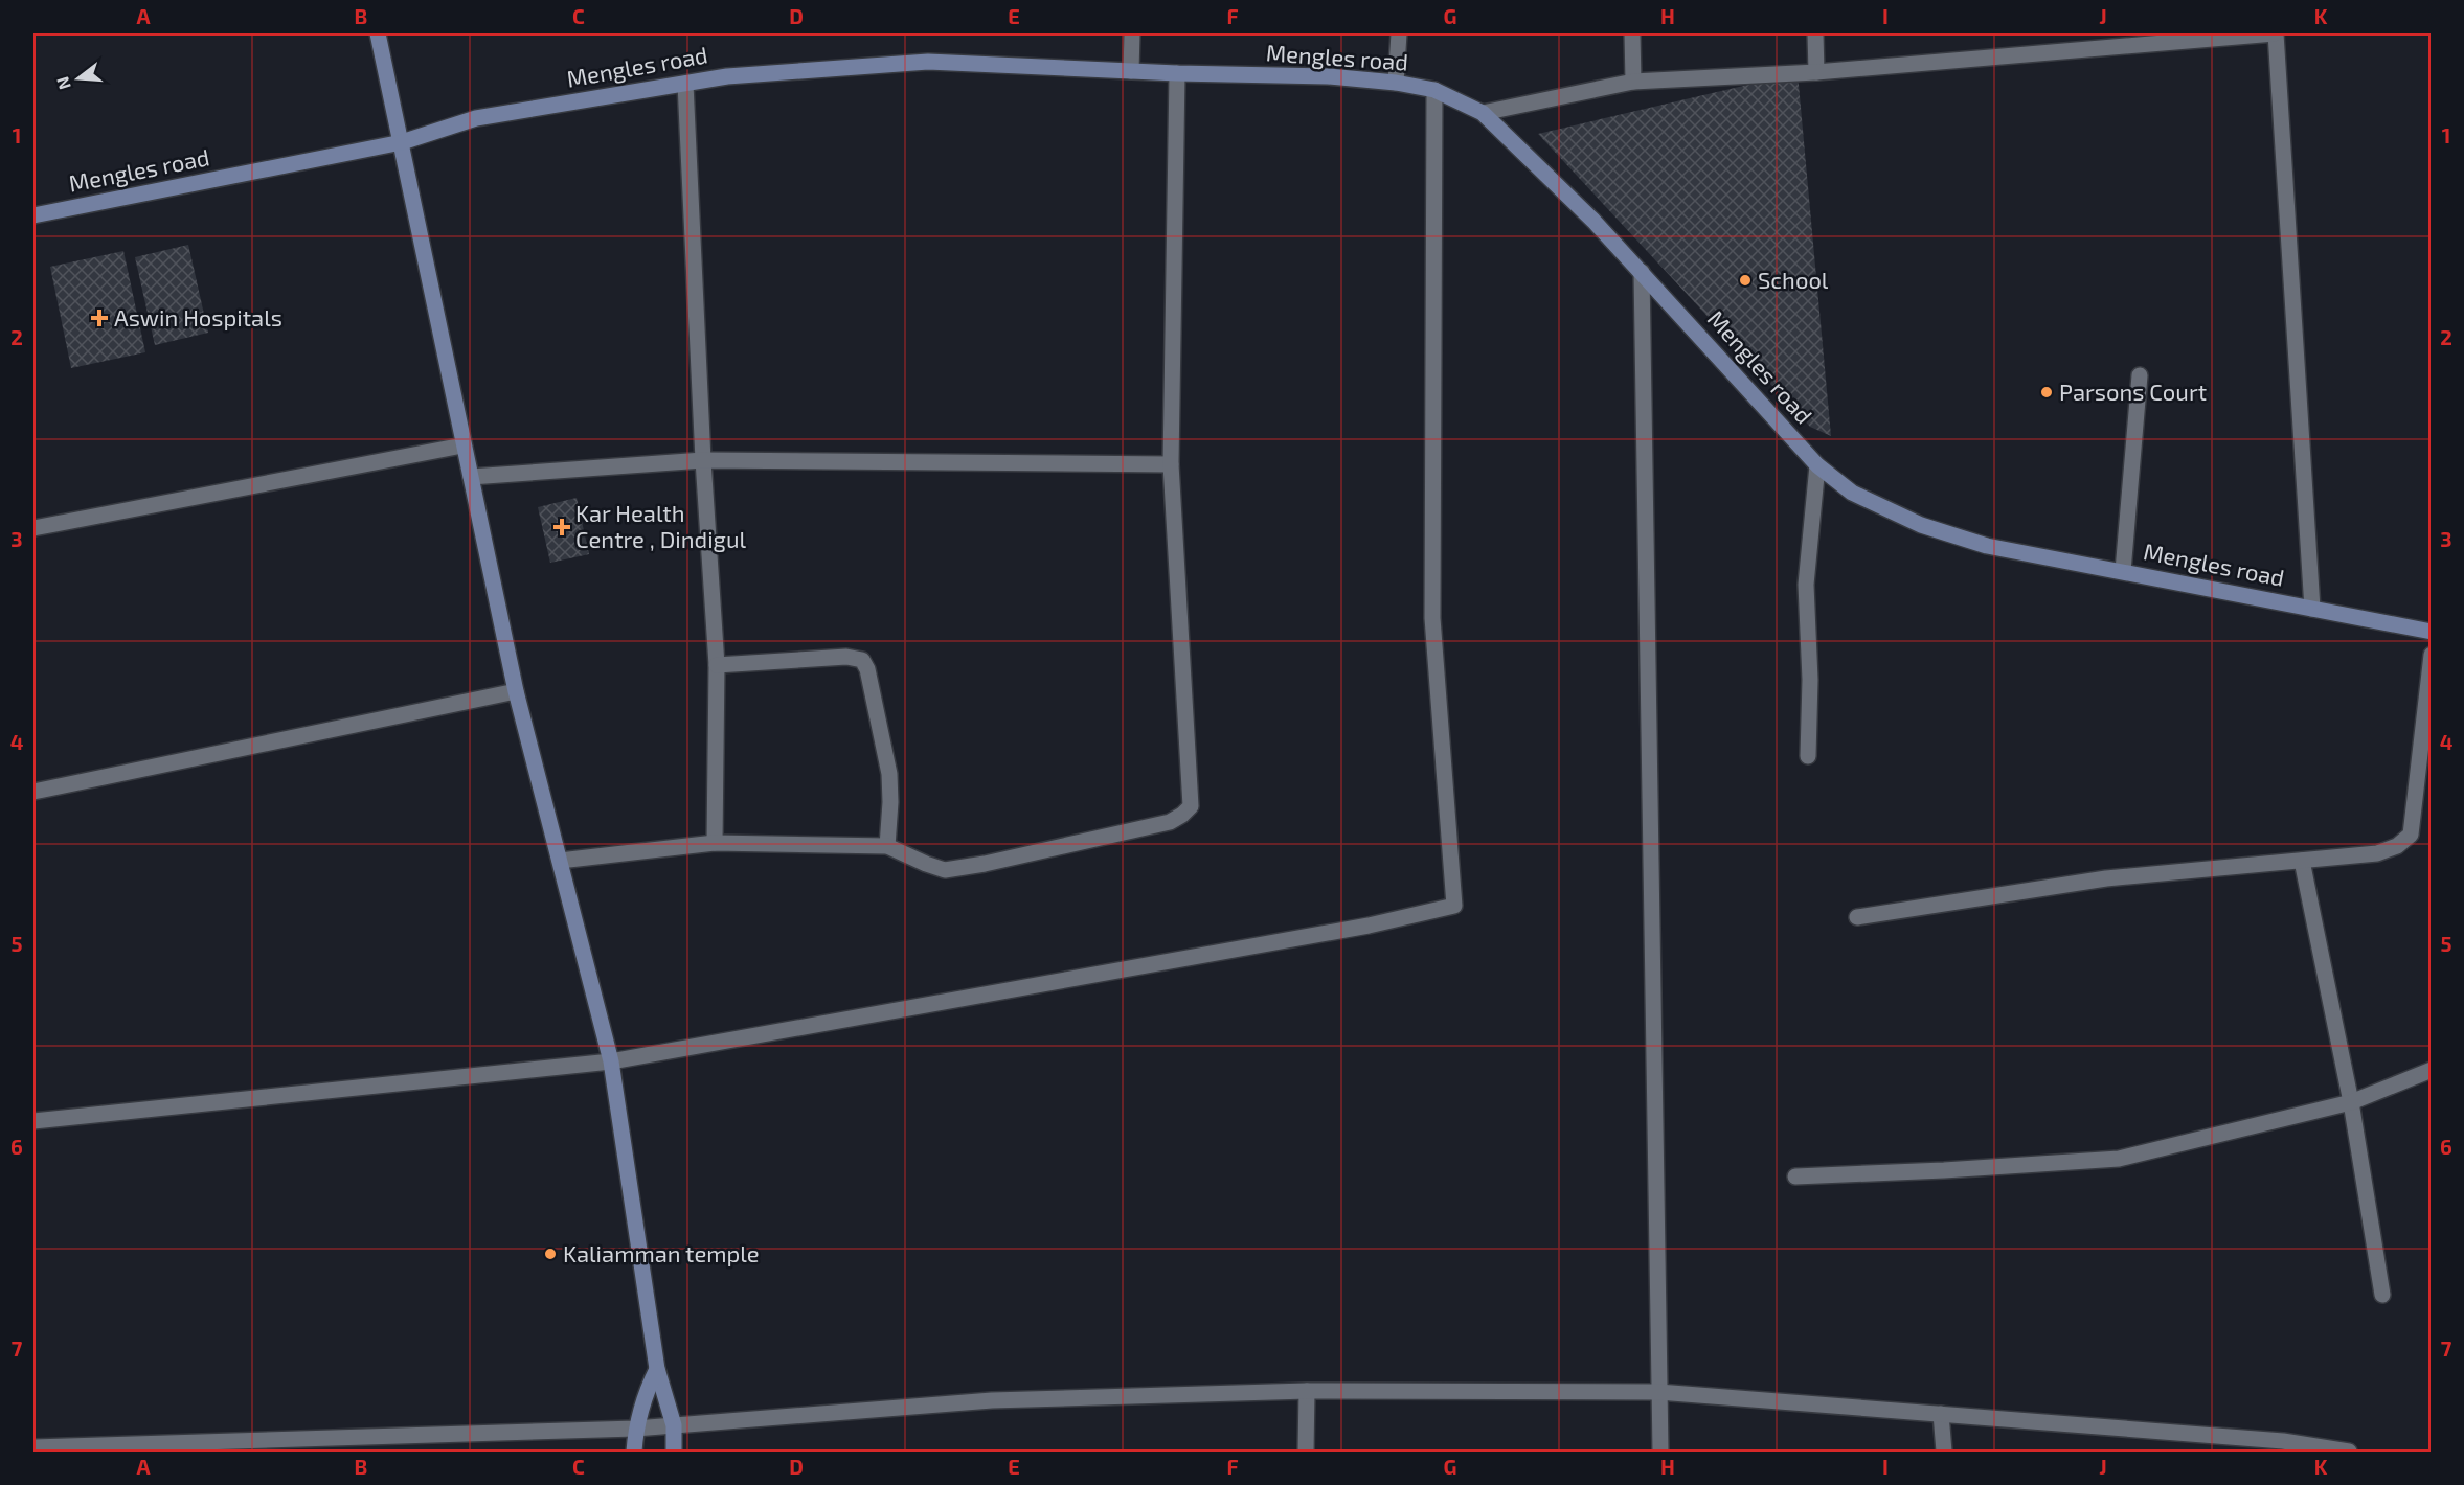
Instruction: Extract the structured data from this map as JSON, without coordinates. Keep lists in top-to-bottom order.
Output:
{
  "streets": {
    "main road": ["Mengles road"]
  },
  "places": {
    "other": ["School", "Parsons Court", "Kaliamman temple"],
    "health": ["Aswin Hospitals", "Kar Health Centre , Dindigul"]
  },
  "north": "left",
  "grid": {
    "columns": [
      "A",
      "B",
      "C",
      "D",
      "E",
      "F",
      "G",
      "H",
      "I",
      "J",
      "K"
    ],
    "rows": [
      "1",
      "2",
      "3",
      "4",
      "5",
      "6",
      "7"
    ]
  }
}
